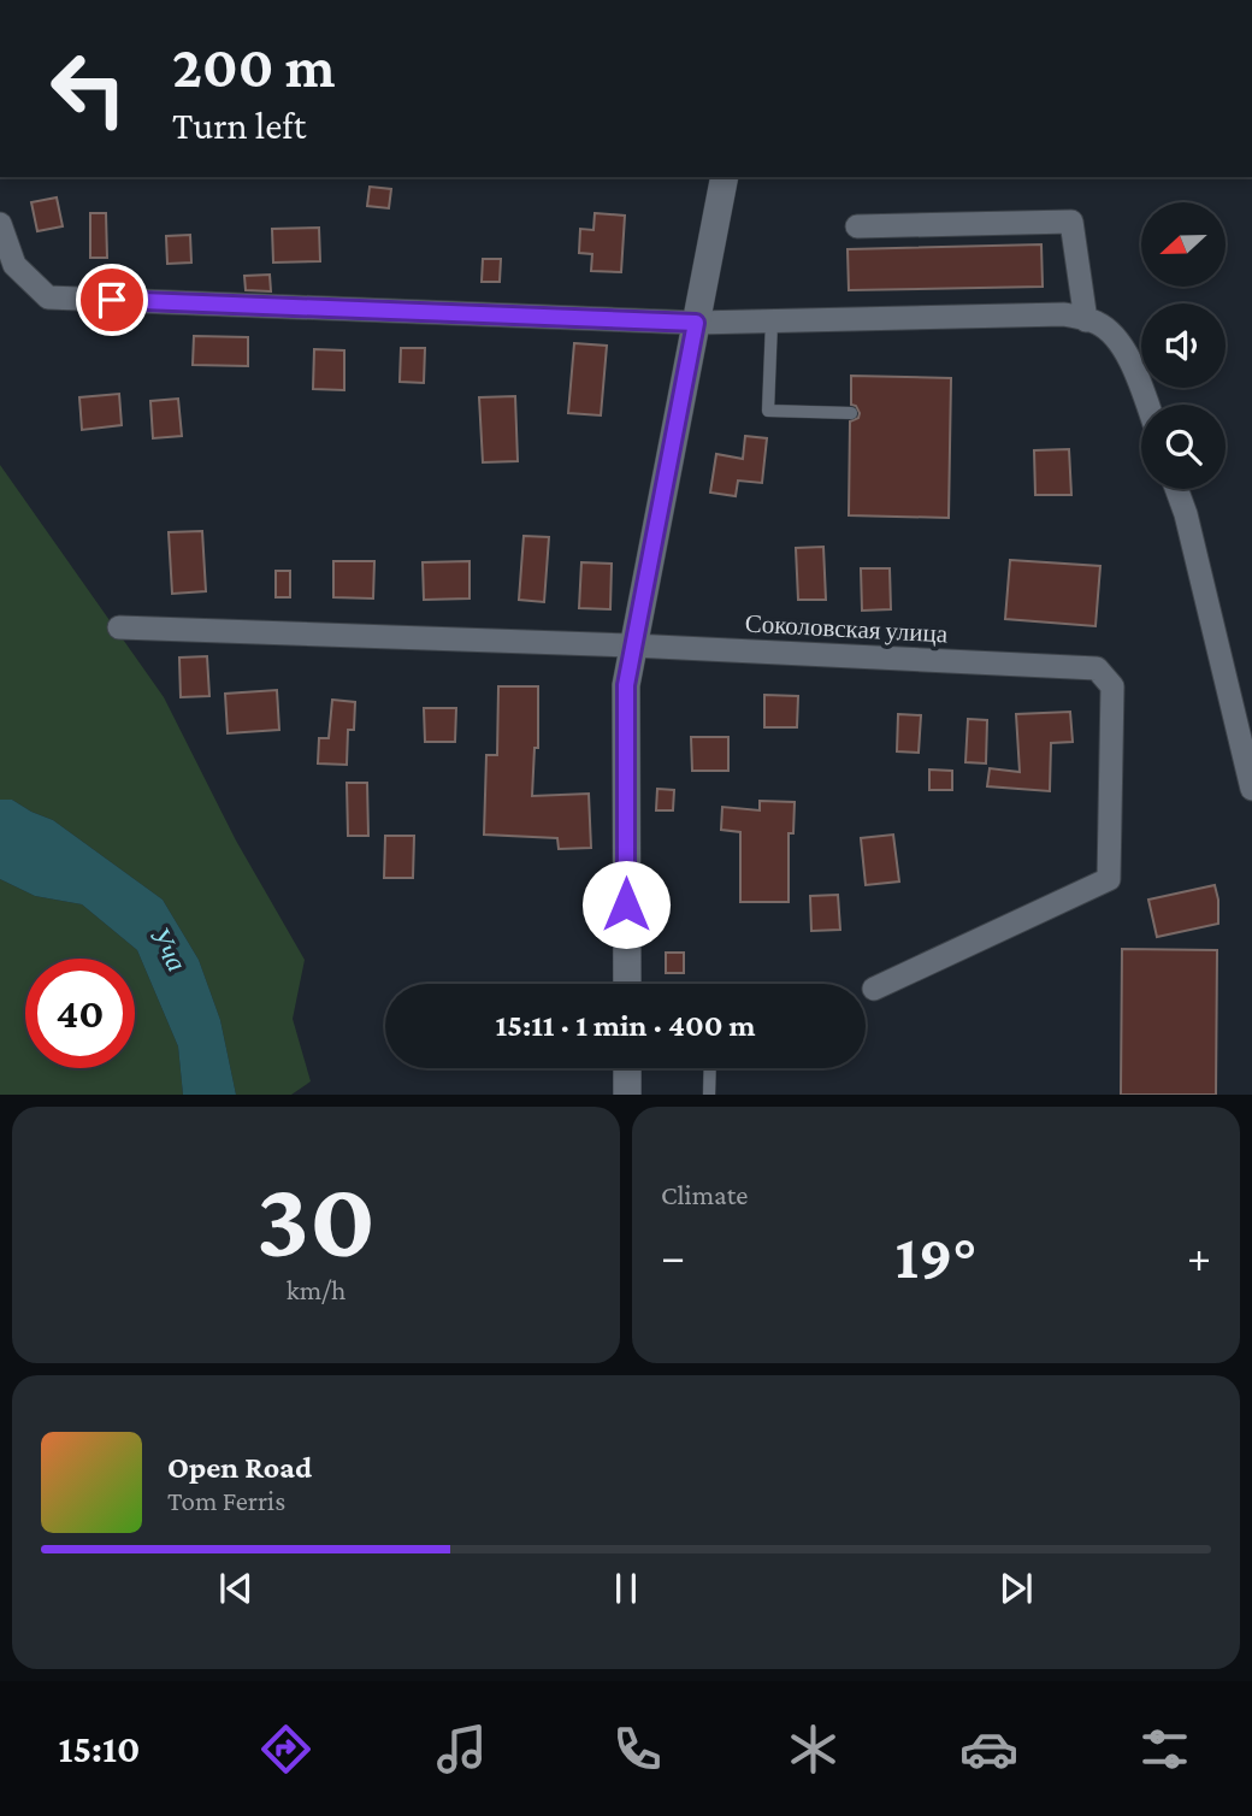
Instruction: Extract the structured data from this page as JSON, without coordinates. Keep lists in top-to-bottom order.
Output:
{
  "streets": {
    "street": ["Соколовская улица"]
  },
  "water": ["Уча"],
  "north": "left",
  "page": {
    "turn": ["200 m", "Turn left"],
    "limit": "40",
    "trip": "15:11 · 1 min · 400 m",
    "tile": [
      ["30", "km/h"],
      "Climate"
    ],
    "heat": ["−", "19°", "+"],
    "song": ["Open Road", "Tom Ferris"],
    "tabs": "15:10"
  }
}
